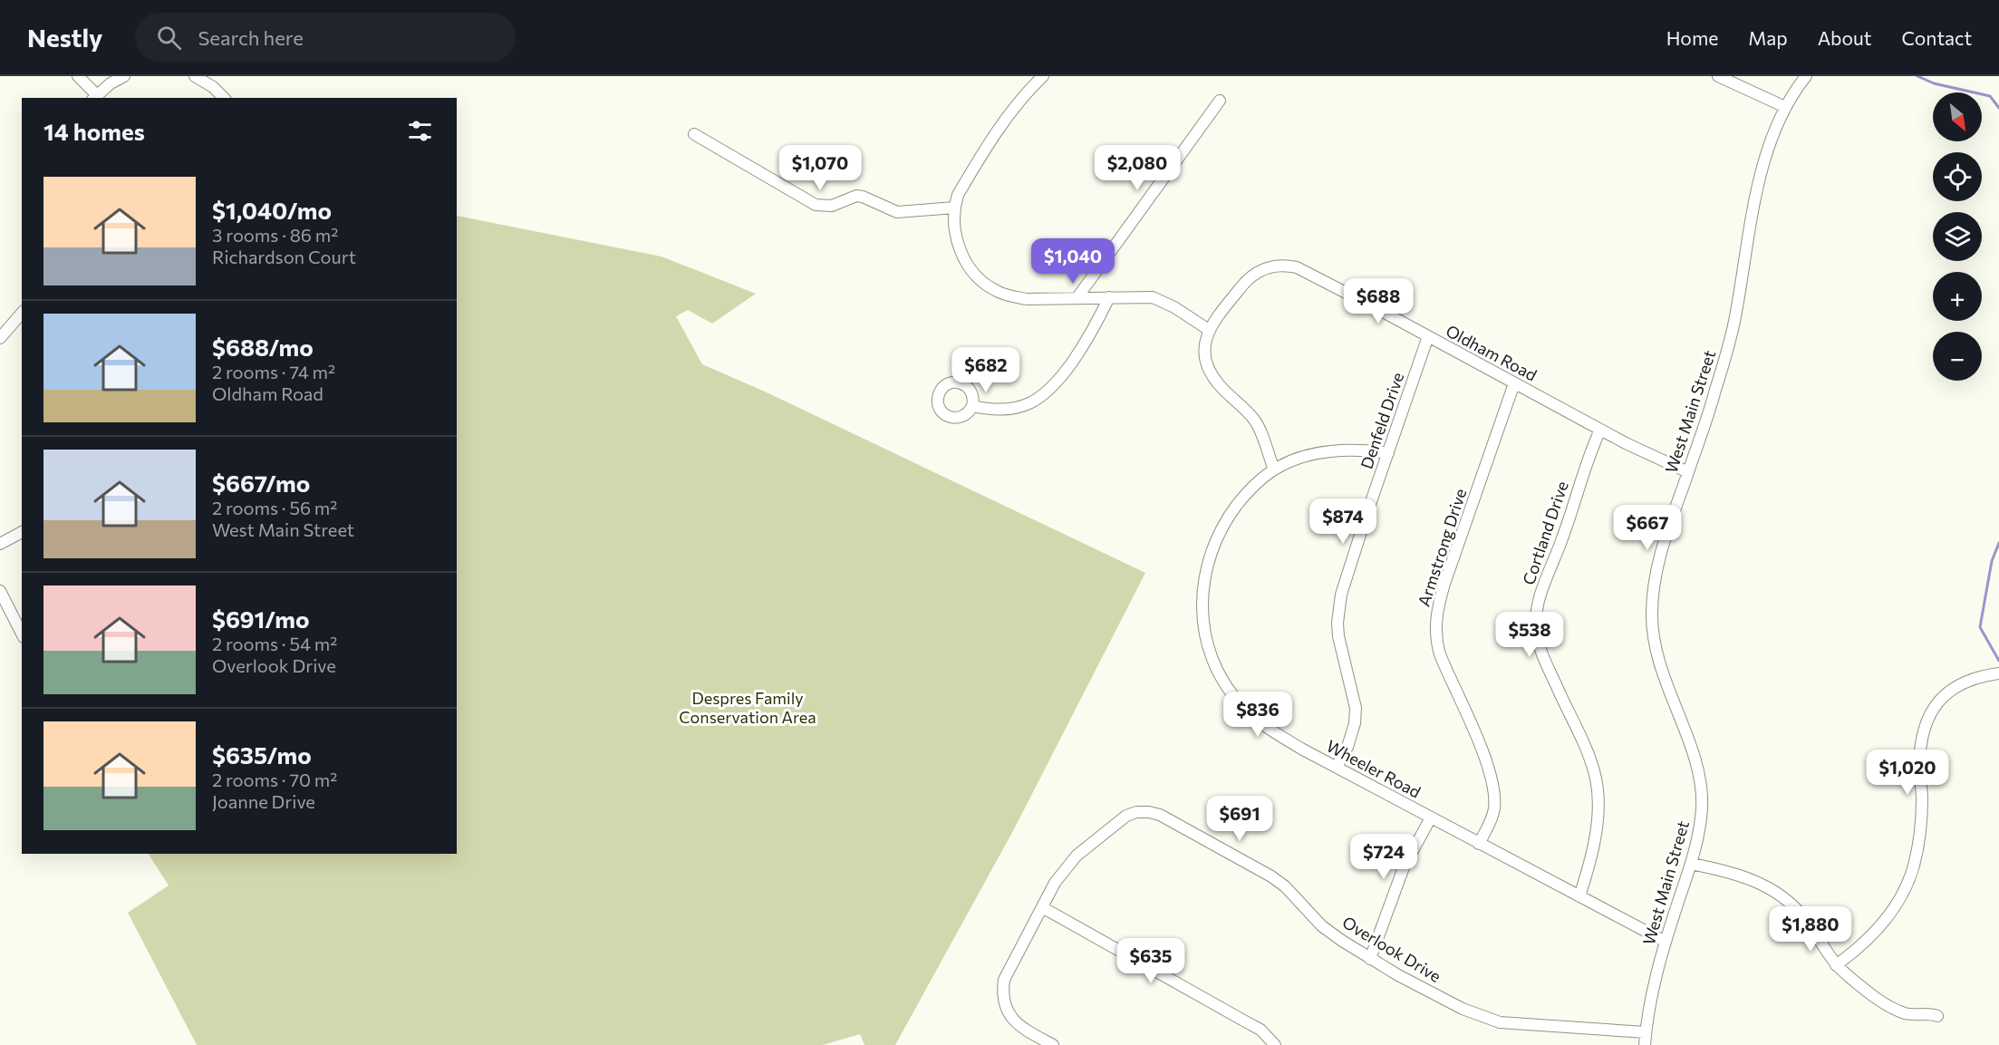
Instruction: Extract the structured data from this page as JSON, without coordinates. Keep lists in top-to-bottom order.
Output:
{
  "streets": {
    "street": [
      "Oldham Road",
      "West Main Street",
      "Denfeld Drive",
      "Cortland Drive",
      "Armstrong Drive",
      "Wheeler Road",
      "Overlook Drive"
    ]
  },
  "crossings": [
    ["Oldham Road", "West Main Street"],
    ["Oldham Road", "Denfeld Drive"],
    ["Oldham Road", "Cortland Drive"],
    ["Oldham Road", "Armstrong Drive"],
    ["West Main Street", "Wheeler Road"],
    ["West Main Street", "Overlook Drive"],
    ["Denfeld Drive", "Wheeler Road"],
    ["Cortland Drive", "Wheeler Road"],
    ["Armstrong Drive", "Wheeler Road"]
  ],
  "parks": ["Despres Family Conservation Area"],
  "north": "bottom right",
  "page": {
    "header": "Nestly",
    "search": "Search here",
    "nav": [
      "Home",
      "Map",
      "About",
      "Contact"
    ],
    "map_buttons": ["+", "−"],
    "heading": "14 homes",
    "price": [
      "$1,070",
      "$2,080",
      "$1,040",
      "$688",
      "$682",
      "$874",
      "$667",
      "$538",
      "$836",
      "$1,020",
      "$691",
      "$724",
      "$1,880",
      "$635"
    ],
    "list": [
      {
        "name": "$1,040/mo",
        "note": "3 rooms · 86 m² · Richardson Court"
      },
      {
        "name": "$688/mo",
        "note": "2 rooms · 74 m² · Oldham Road"
      },
      {
        "name": "$667/mo",
        "note": "2 rooms · 56 m² · West Main Street"
      },
      {
        "name": "$691/mo",
        "note": "2 rooms · 54 m² · Overlook Drive"
      },
      {
        "name": "$635/mo",
        "note": "2 rooms · 70 m² · Joanne Drive"
      }
    ]
  }
}
